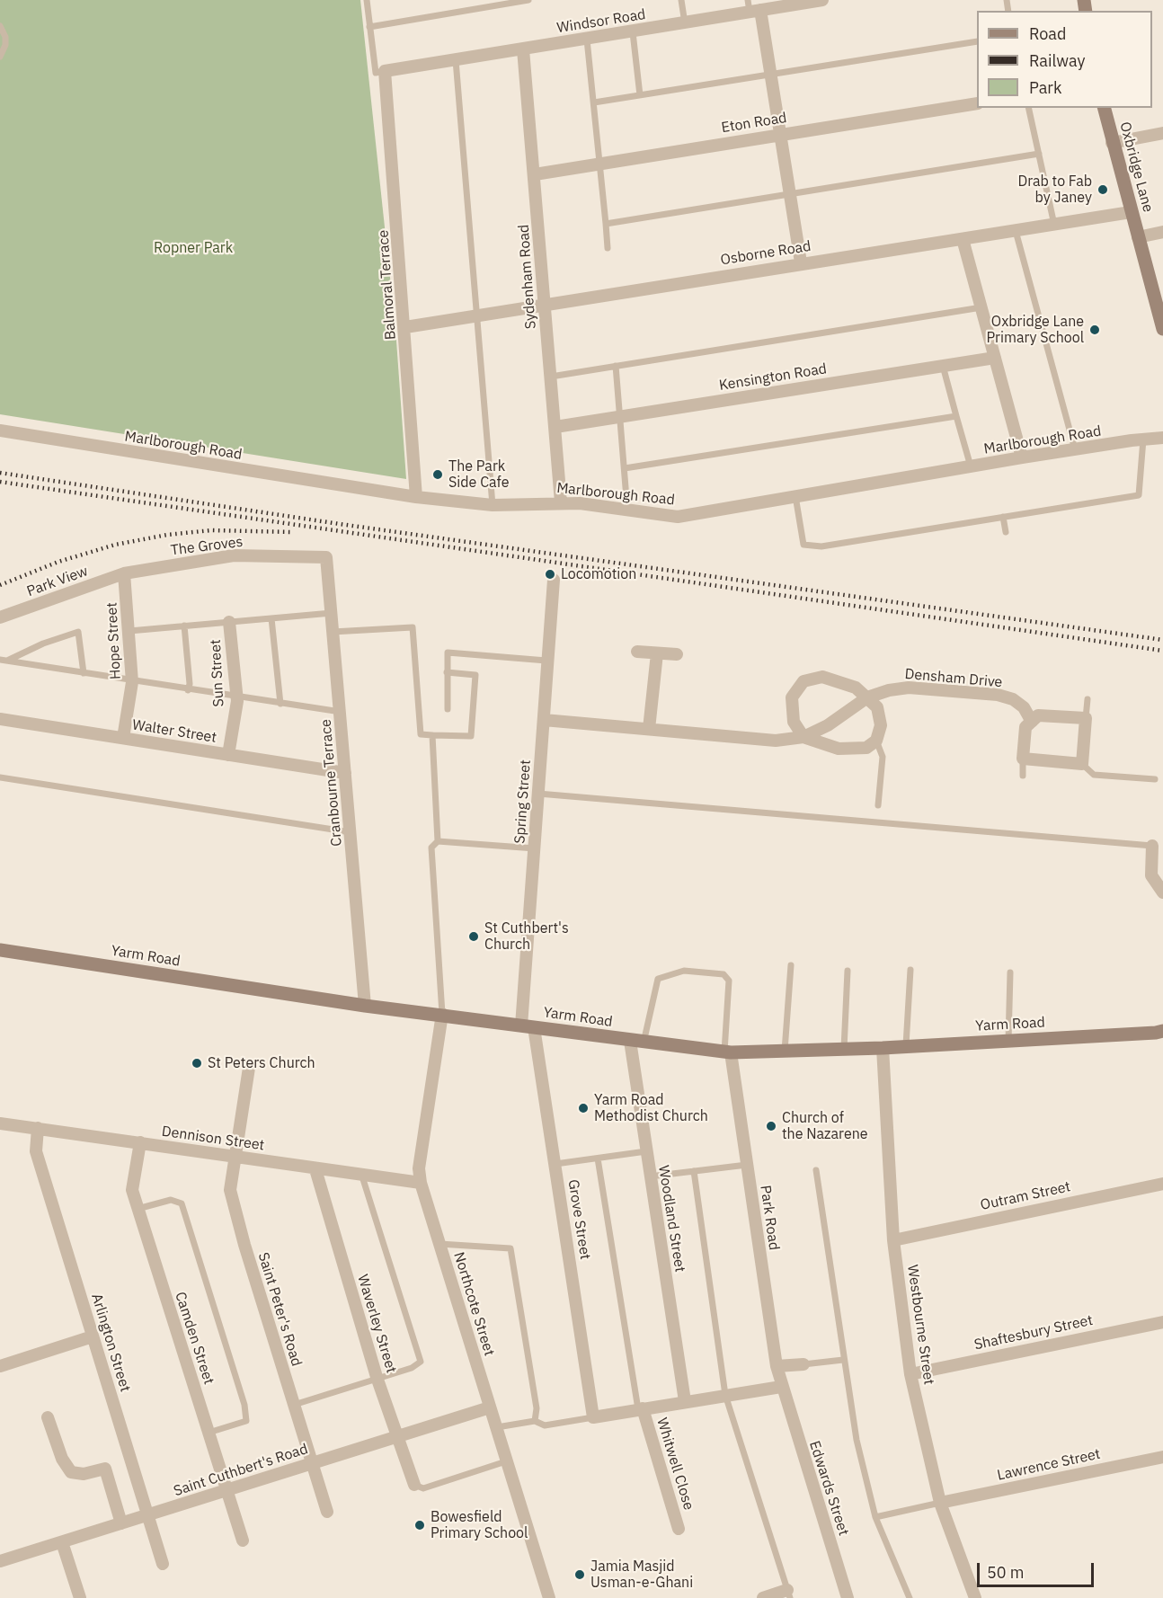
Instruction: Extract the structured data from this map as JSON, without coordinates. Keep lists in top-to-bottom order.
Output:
{
  "streets": {
    "street": [
      "Windsor Road",
      "Eton Road",
      "Oxbridge Lane",
      "Osborne Road",
      "Sydenham Road",
      "Balmoral Terrace",
      "Kensington Road",
      "Marlborough Road",
      "The Groves",
      "Park View",
      "Hope Street",
      "Sun Street",
      "Densham Drive",
      "Walter Street",
      "Cranbourne Terrace",
      "Spring Street",
      "Yarm Road",
      "Dennison Street",
      "Outram Street",
      "Park Road",
      "Woodland Street",
      "Grove Street",
      "Northcote Street",
      "Saint Peter's Road",
      "Waverley Street",
      "Westbourne Street",
      "Shaftesbury Street",
      "Camden Street",
      "Arlington Street",
      "Whitwell Close",
      "Lawrence Street",
      "Saint Cuthbert's Road",
      "Edwards Street"
    ]
  },
  "crossings": [
    ["Windsor Road", "Sydenham Road"],
    ["Windsor Road", "Balmoral Terrace"],
    ["Eton Road", "Sydenham Road"],
    ["Oxbridge Lane", "Osborne Road"],
    ["Osborne Road", "Sydenham Road"],
    ["Osborne Road", "Balmoral Terrace"],
    ["Sydenham Road", "Kensington Road"],
    ["Sydenham Road", "Marlborough Road"],
    ["Balmoral Terrace", "Marlborough Road"],
    ["The Groves", "Park View"],
    ["The Groves", "Hope Street"],
    ["The Groves", "Cranbourne Terrace"],
    ["Park View", "Hope Street"],
    ["Hope Street", "Walter Street"],
    ["Sun Street", "Walter Street"],
    ["Densham Drive", "Spring Street"],
    ["Walter Street", "Cranbourne Terrace"],
    ["Cranbourne Terrace", "Yarm Road"],
    ["Spring Street", "Yarm Road"],
    ["Spring Street", "Grove Street"],
    ["Yarm Road", "Park Road"],
    ["Yarm Road", "Woodland Street"],
    ["Yarm Road", "Grove Street"],
    ["Yarm Road", "Northcote Street"],
    ["Yarm Road", "Westbourne Street"],
    ["Dennison Street", "Northcote Street"],
    ["Dennison Street", "Saint Peter's Road"],
    ["Dennison Street", "Waverley Street"],
    ["Dennison Street", "Camden Street"],
    ["Dennison Street", "Arlington Street"],
    ["Outram Street", "Westbourne Street"],
    ["Park Road", "Edwards Street"],
    ["Northcote Street", "Saint Cuthbert's Road"],
    ["Saint Peter's Road", "Saint Cuthbert's Road"],
    ["Waverley Street", "Saint Cuthbert's Road"],
    ["Westbourne Street", "Shaftesbury Street"],
    ["Westbourne Street", "Lawrence Street"],
    ["Camden Street", "Saint Cuthbert's Road"],
    ["Arlington Street", "Saint Cuthbert's Road"]
  ],
  "parks": ["Ropner Park"],
  "places": [
    "Drab to Fab by Janey",
    "Oxbridge Lane Primary School",
    "The Park Side Cafe",
    "Locomotion",
    "St Cuthbert's Church",
    "St Peters Church",
    "Yarm Road Methodist Church",
    "Church of the Nazarene",
    "Bowesfield Primary School",
    "Jamia Masjid Usman-e-Ghani"
  ],
  "legend": ["Road", "Railway", "Park"],
  "scale_bar": "50 m"
}
